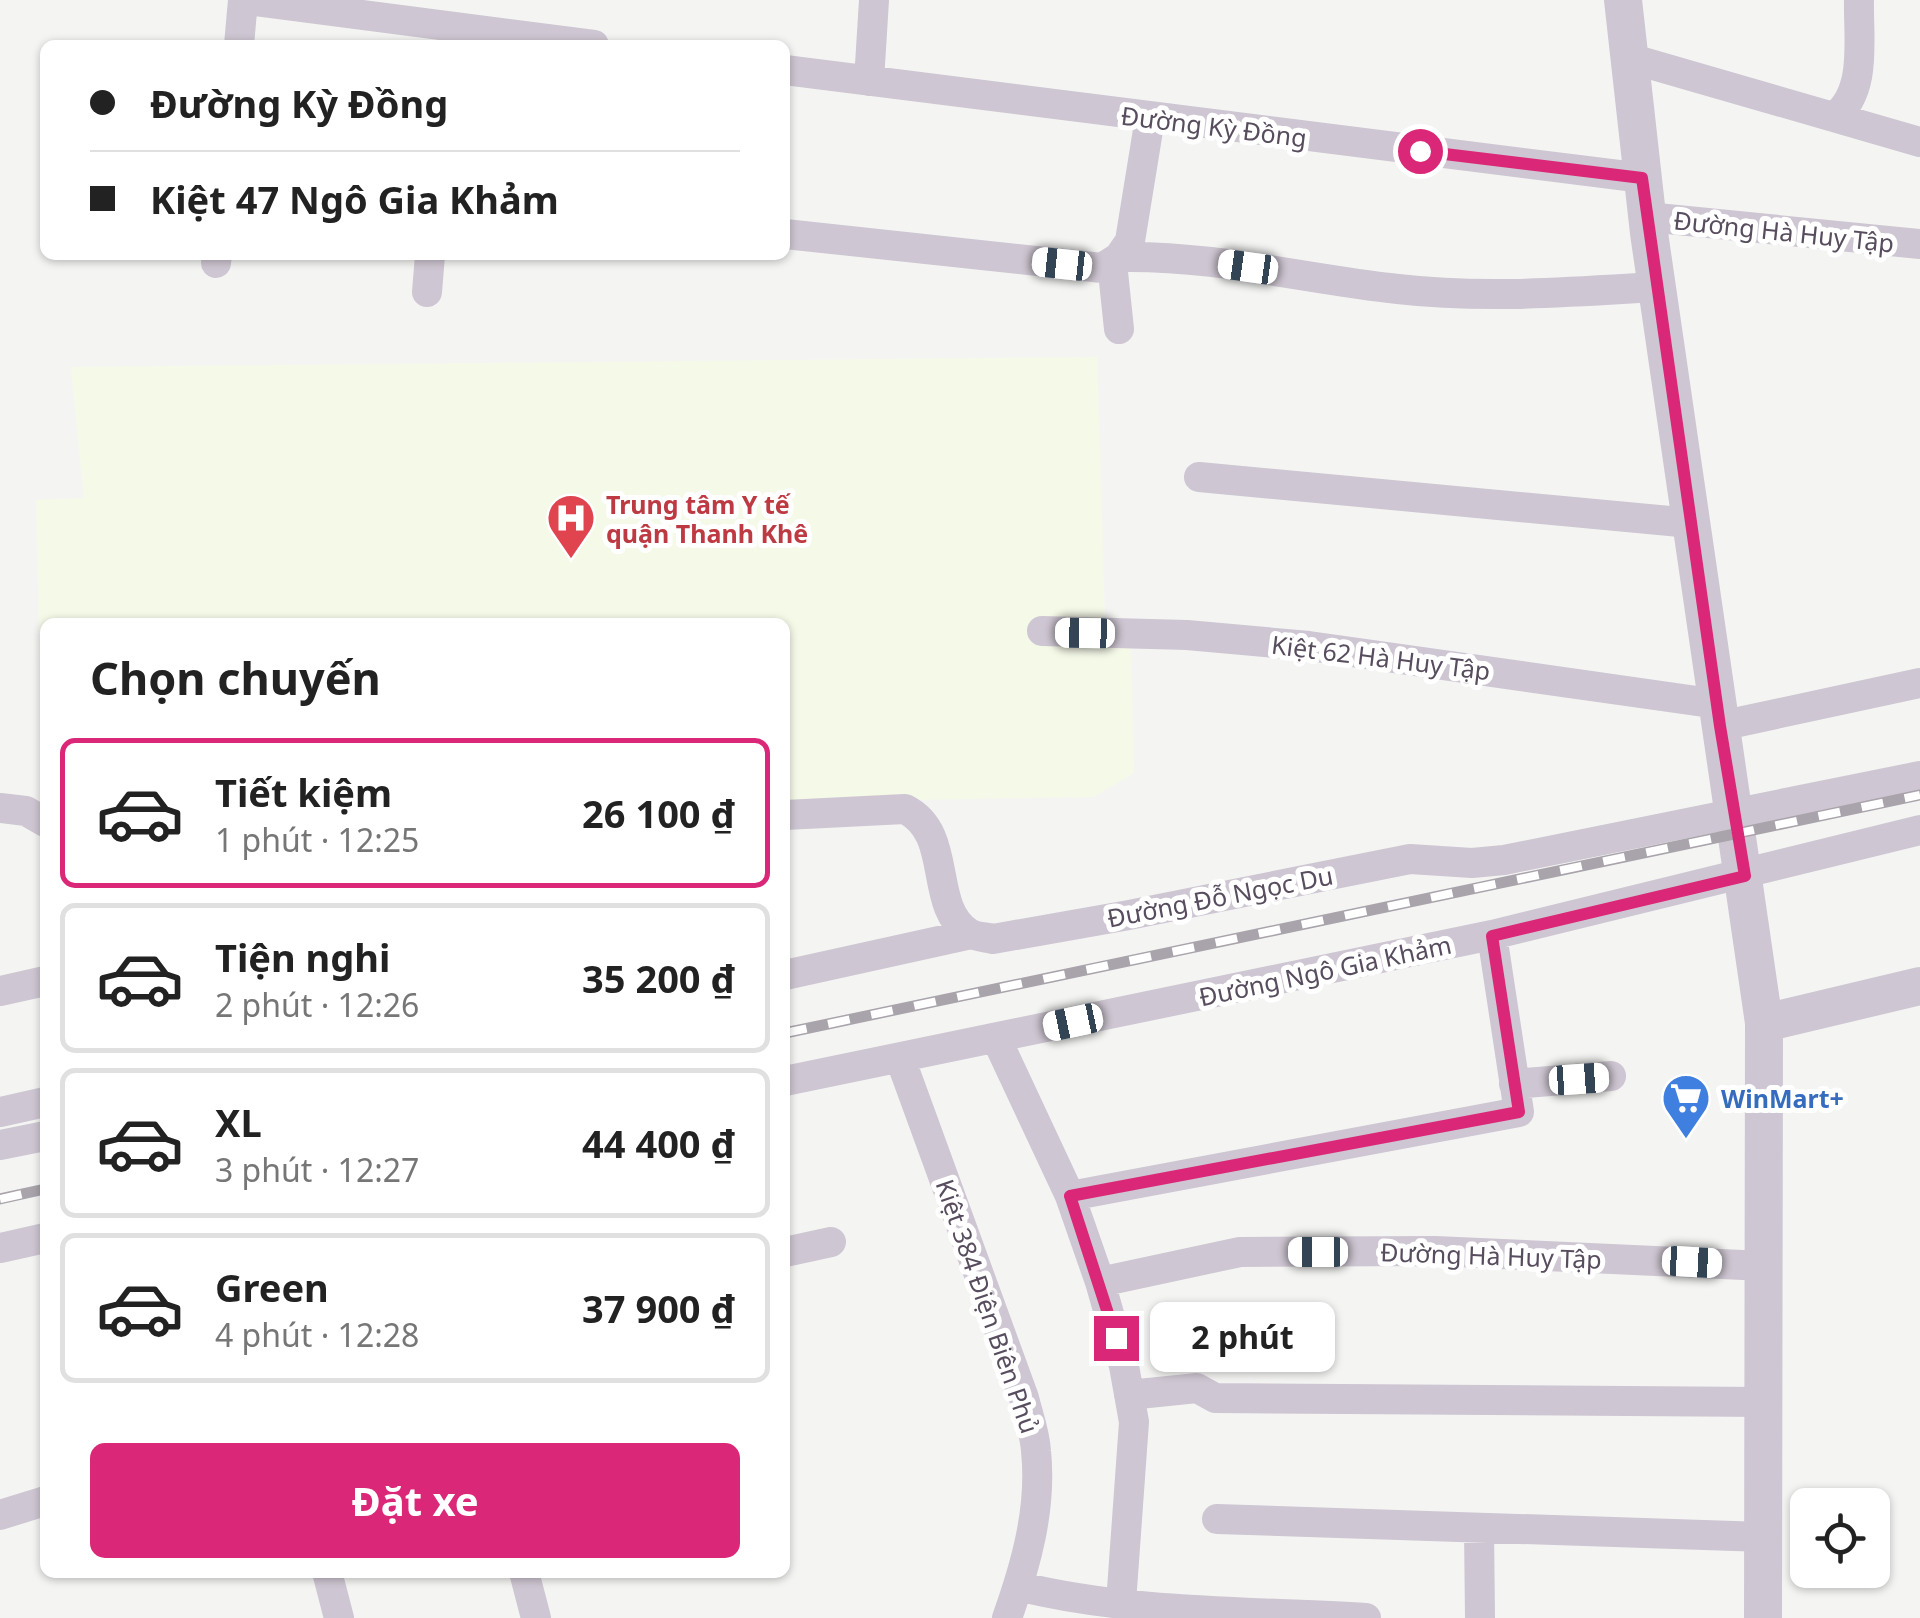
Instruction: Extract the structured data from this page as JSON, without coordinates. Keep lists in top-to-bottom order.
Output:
{
  "streets": {
    "street": [
      "Đường Kỳ Đồng",
      "Đường Hà Huy Tập",
      "Kiệt 62 Hà Huy Tập",
      "Đường Đỗ Ngọc Du",
      "Đường Ngô Gia Khảm",
      "Kiệt 384 Điện Biên Phủ"
    ]
  },
  "crossings": [
    ["Đường Kỳ Đồng", "Đường Hà Huy Tập"],
    ["Đường Hà Huy Tập", "Kiệt 62 Hà Huy Tập"],
    ["Đường Hà Huy Tập", "Đường Đỗ Ngọc Du"],
    ["Đường Hà Huy Tập", "Đường Ngô Gia Khảm"],
    ["Đường Ngô Gia Khảm", "Kiệt 384 Điện Biên Phủ"]
  ],
  "places": {
    "hospital": ["Trung tâm Y tế quận Thanh Khê"],
    "supermarket": ["WinMart+"]
  },
  "page": {
    "banner": ["Đường Kỳ Đồng", "Kiệt 47 Ngô Gia Khảm"],
    "heading": "Chọn chuyến",
    "list": [
      {
        "name": "Tiết kiệm",
        "note": "1 phút · 12:25",
        "value": "26 100 ₫"
      },
      {
        "name": "Tiện nghi",
        "note": "2 phút · 12:26",
        "value": "35 200 ₫"
      },
      {
        "name": "XL",
        "note": "3 phút · 12:27",
        "value": "44 400 ₫"
      },
      {
        "name": "Green",
        "note": "4 phút · 12:28",
        "value": "37 900 ₫"
      }
    ],
    "bubble": "2 phút",
    "buttons": "Đặt xe"
  }
}
